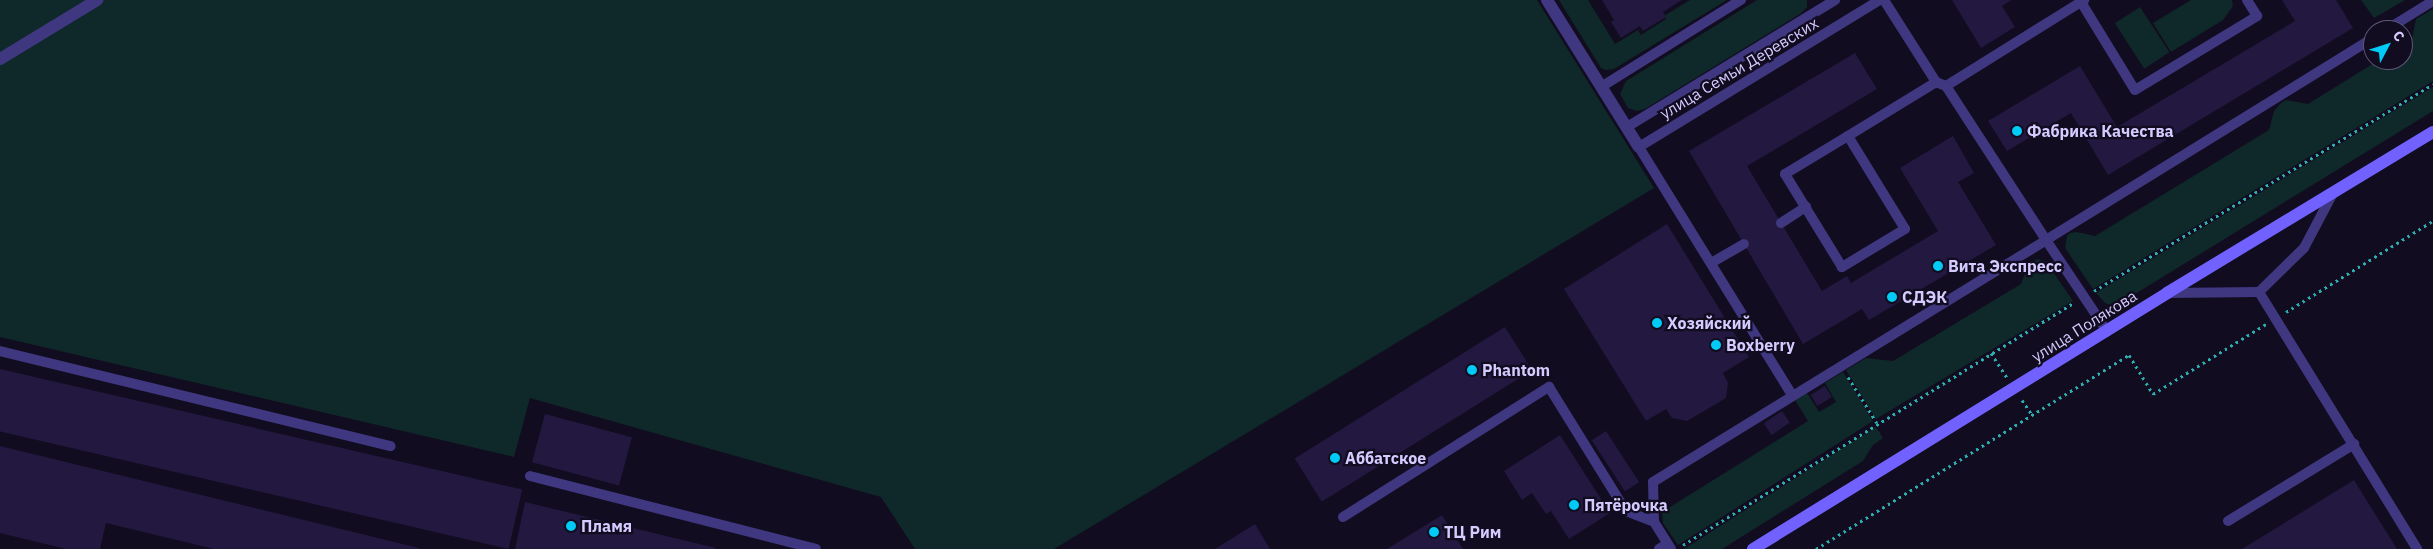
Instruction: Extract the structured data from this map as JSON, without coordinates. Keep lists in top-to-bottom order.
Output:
{
  "streets": {
    "main road": ["улица Полякова"],
    "lane": ["улица Семьи Деревских"]
  },
  "places": [
    "Фабрика Качества",
    "Вита Экспресс",
    "СДЭК",
    "Хозяйский",
    "Boxberry",
    "Phantom",
    "Аббатское",
    "Пятёрочка",
    "Пламя",
    "ТЦ Рим"
  ],
  "north": "top right"
}
